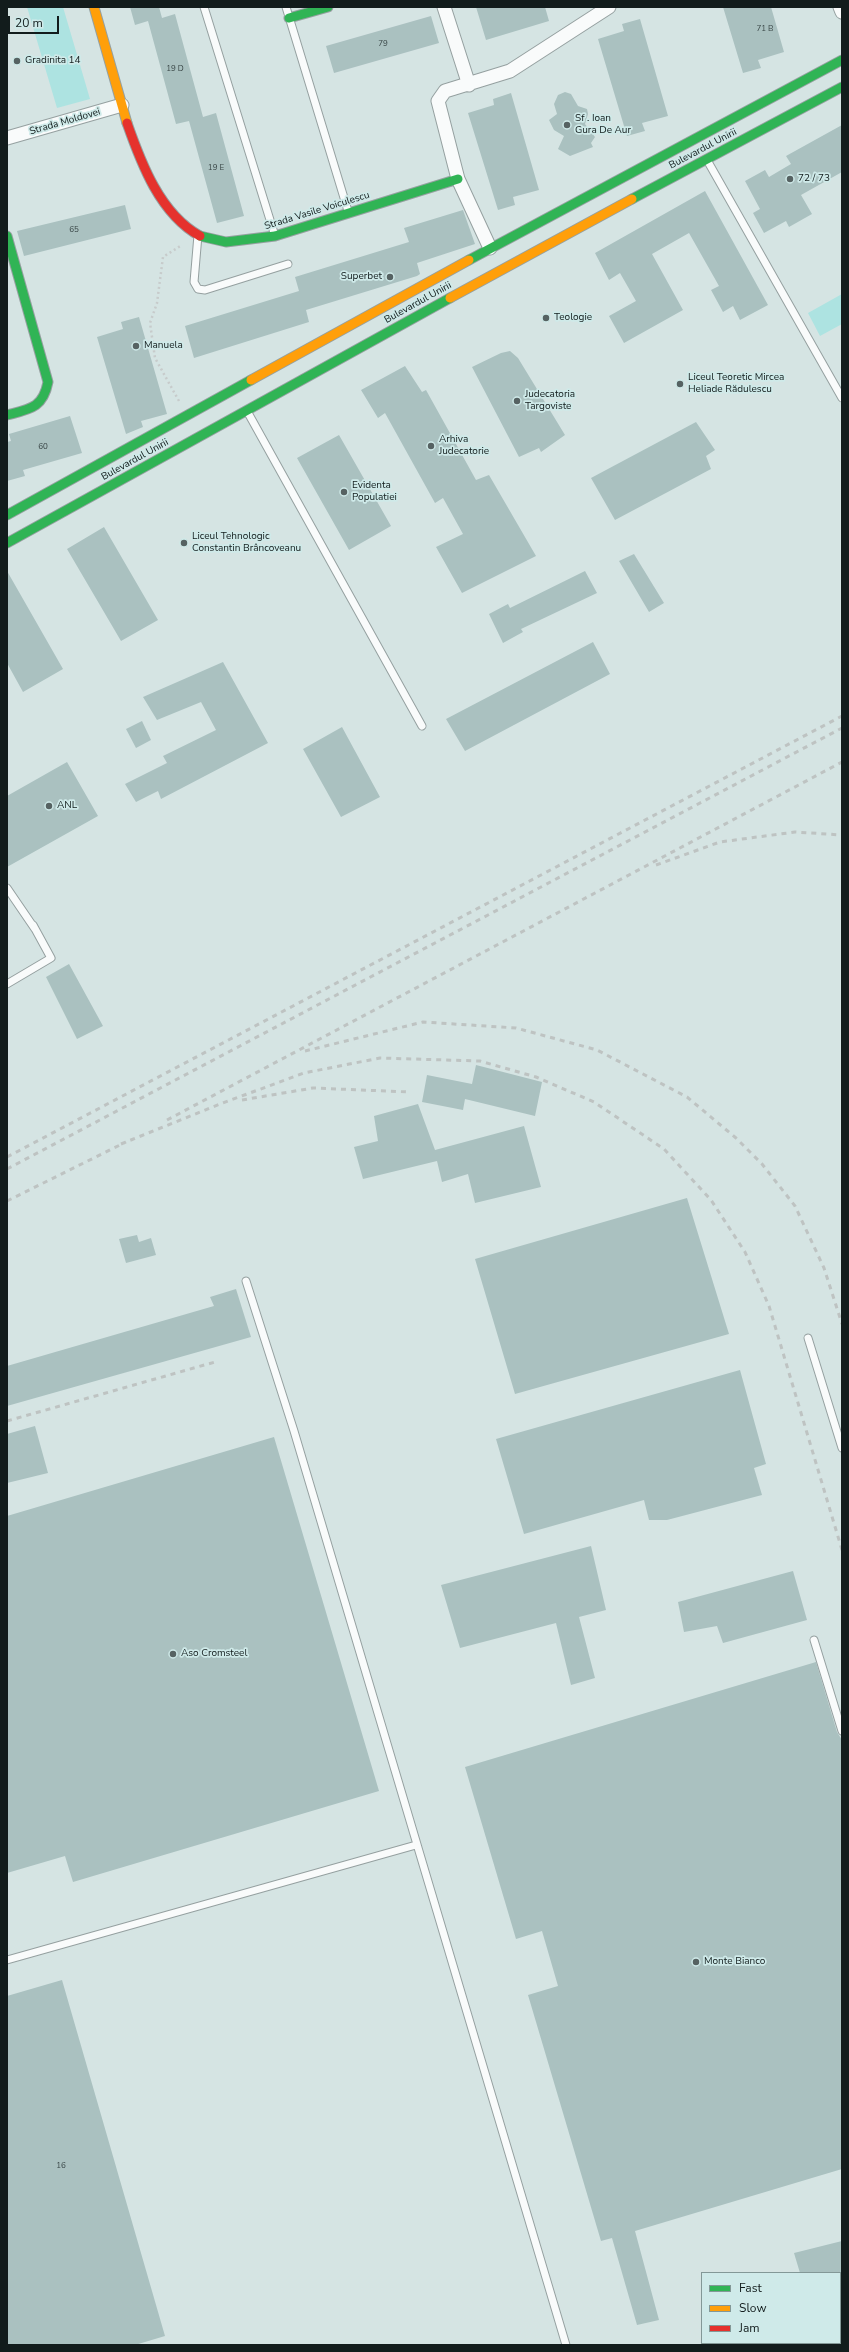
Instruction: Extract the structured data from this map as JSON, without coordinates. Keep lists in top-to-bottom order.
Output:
{
  "streets": {
    "main road": ["Bulevardul Unirii", "Strada Vasile Voiculescu"],
    "street": ["Strada Moldovei"]
  },
  "crossings": [
    ["Strada Moldovei", "Strada Vasile Voiculescu"]
  ],
  "places": [
    "Gradinita 14",
    "Sf . Ioan Gura De Aur",
    "72 / 73",
    "Superbet",
    "Teologie",
    "Manuela",
    "Liceul Teoretic Mircea Heliade Rădulescu",
    "Judecatoria Targoviste",
    "Arhiva Judecatorie",
    "Evidenta Populatiei",
    "Liceul Tehnologic Constantin Brâncoveanu",
    "ANL",
    "Aso Cromsteel",
    "Monte Bianco"
  ],
  "house_numbers": [
    "71 B",
    "79",
    "19 D",
    "19 E",
    "65",
    "60",
    "16"
  ],
  "legend": ["Fast", "Slow", "Jam"],
  "scale_bar": "20 m"
}
